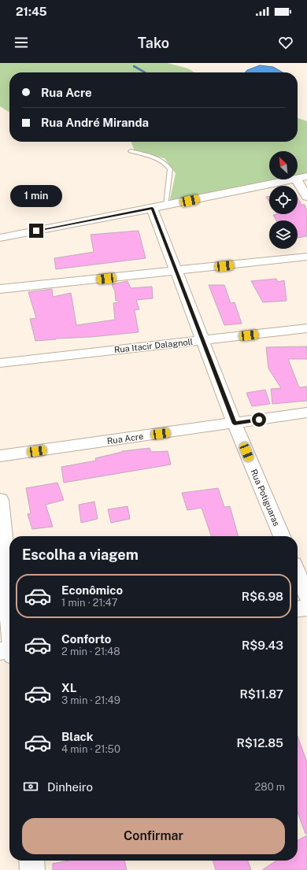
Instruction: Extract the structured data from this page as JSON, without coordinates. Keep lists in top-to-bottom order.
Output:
{
  "streets": {
    "street": ["Rua Itacir Dalagnoll", "Rua Acre", "Rua Potiguaras"]
  },
  "crossings": [
    ["Rua Itacir Dalagnoll", "Rua Potiguaras"],
    ["Rua Acre", "Rua Potiguaras"]
  ],
  "north": "top left",
  "page": {
    "status": "21:45",
    "header": "Tako",
    "banner": ["Rua Acre", "Rua André Miranda"],
    "bubble": "1 min",
    "heading": "Escolha a viagem",
    "list": [
      {
        "name": "Econômico",
        "note": "1 min · 21:47",
        "value": "R$6.98"
      },
      {
        "name": "Conforto",
        "note": "2 min · 21:48",
        "value": "R$9.43"
      },
      {
        "name": "XL",
        "note": "3 min · 21:49",
        "value": "R$11.87"
      },
      {
        "name": "Black",
        "note": "4 min · 21:50",
        "value": "R$12.85"
      }
    ],
    "pay": ["Dinheiro", "280 m"],
    "buttons": "Confirmar"
  }
}
